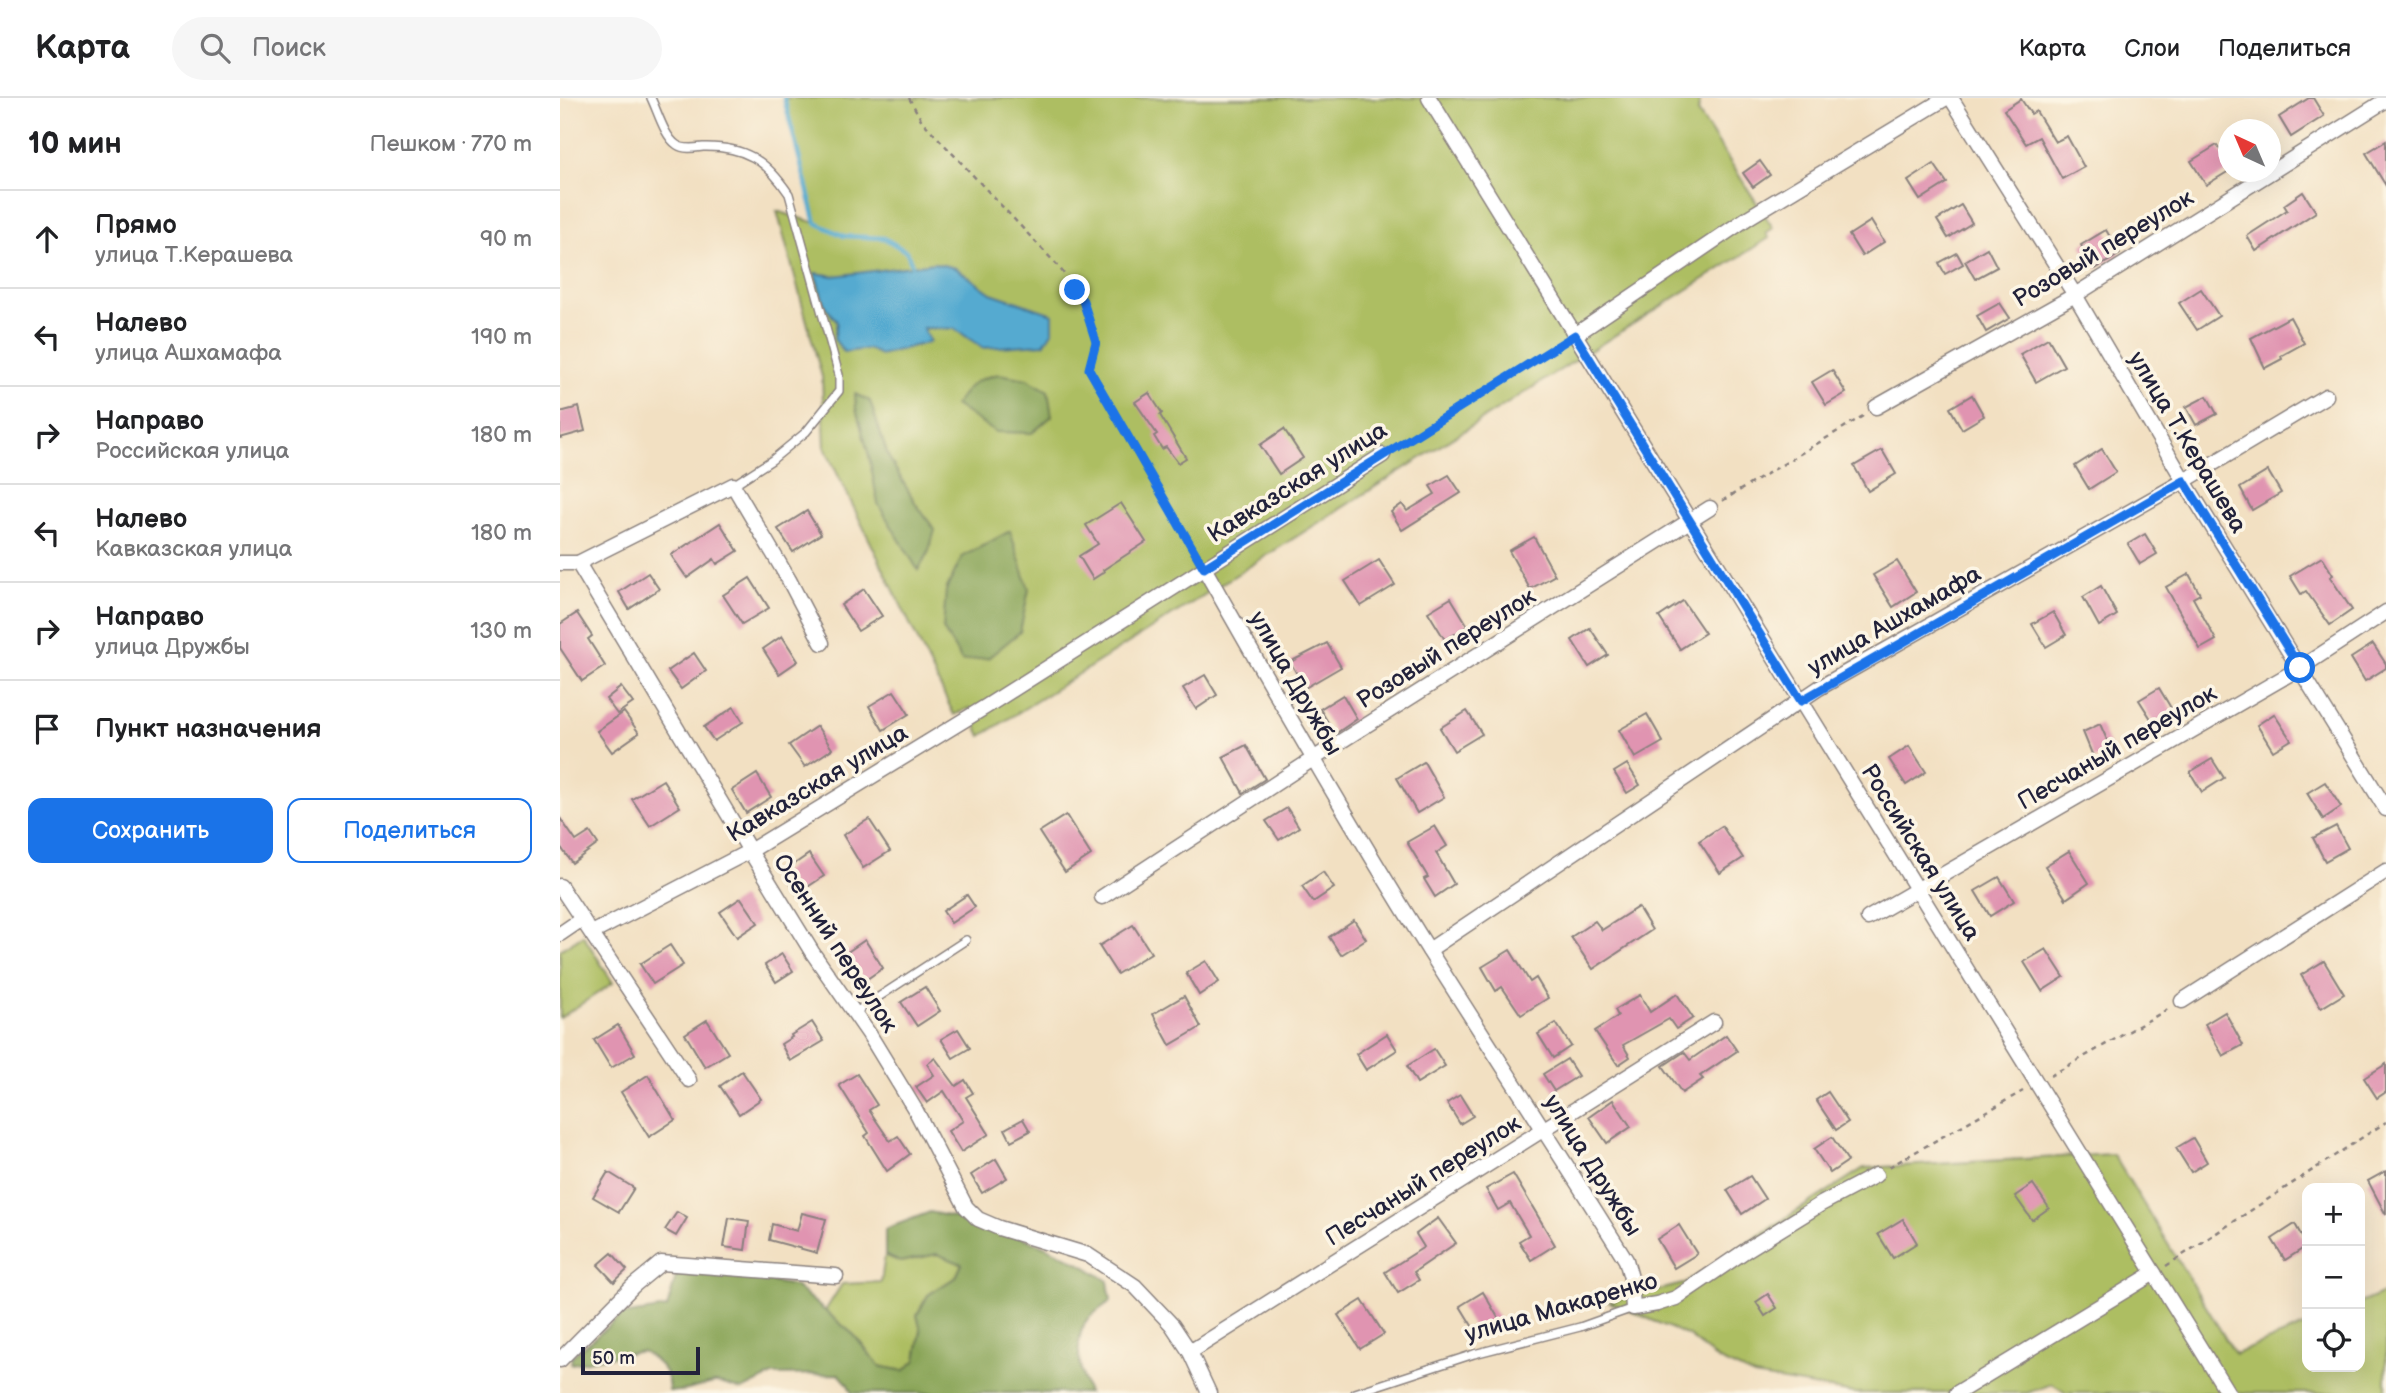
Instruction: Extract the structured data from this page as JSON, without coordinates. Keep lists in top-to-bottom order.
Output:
{
  "streets": {
    "street": [
      "Розовый переулок",
      "улица Т.Керашева",
      "Кавказcкая улица",
      "улица Ашхамафа",
      "улица Дружбы",
      "Песчаный переулок",
      "Российская улица",
      "Осенний переулок",
      "улица Макаренко"
    ]
  },
  "crossings": [
    ["Розовый переулок", "улица Т.Керашева"],
    ["Розовый переулок", "улица Дружбы"],
    ["Розовый переулок", "Российская улица"],
    ["улица Т.Керашева", "улица Ашхамафа"],
    ["улица Т.Керашева", "Песчаный переулок"],
    ["Кавказcкая улица", "улица Дружбы"],
    ["Кавказcкая улица", "Российская улица"],
    ["Кавказcкая улица", "Осенний переулок"],
    ["улица Ашхамафа", "улица Дружбы"],
    ["улица Ашхамафа", "Российская улица"],
    ["улица Дружбы", "Песчаный переулок"],
    ["улица Дружбы", "улица Макаренко"],
    ["Песчаный переулок", "Российская улица"],
    ["Песчаный переулок", "Осенний переулок"]
  ],
  "scale_bar": "50 m",
  "north": "top left",
  "page": {
    "header": "Карта",
    "search": "Поиск",
    "nav": ["Карта", "Слои", "Поделиться"],
    "heading": ["10 мин", "Пешком · 770 m"],
    "list": [
      ["Прямо", "улица Т.Керашева", "90 m"],
      ["Налево", "улица Ашхамафа", "190 m"],
      ["Направо", "Российская улица", "180 m"],
      ["Налево", "Кавказcкая улица", "180 m"],
      ["Направо", "улица Дружбы", "130 m"],
      "Пункт назначения"
    ],
    "buttons": ["Сохранить", "Поделиться"],
    "map_buttons": ["+", "−"],
    "scale": "50 m"
  }
}
